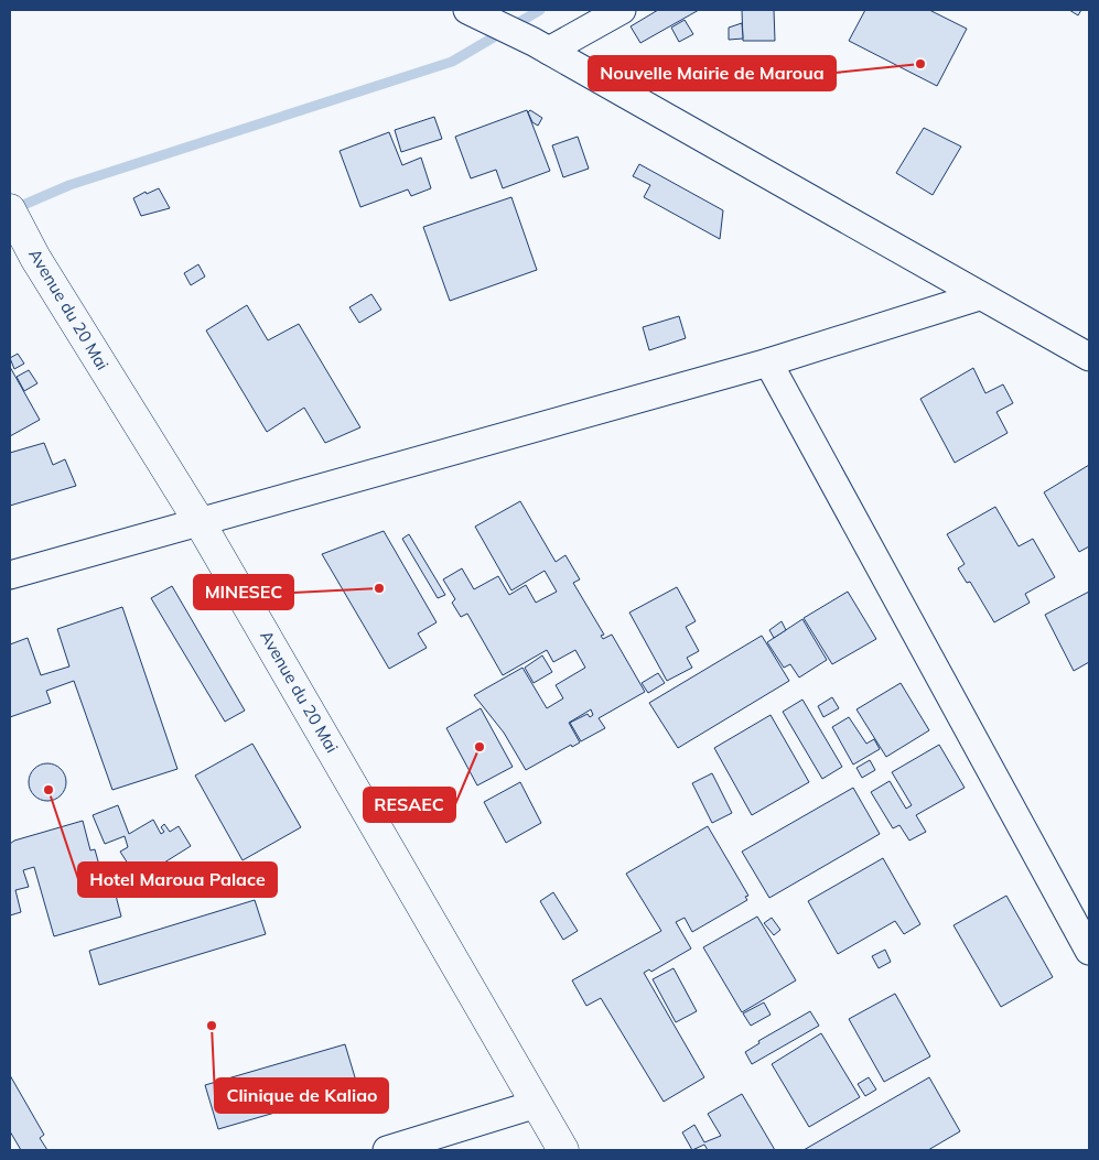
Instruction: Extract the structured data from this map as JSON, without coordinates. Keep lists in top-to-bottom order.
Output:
{
  "streets": {
    "street": ["Avenue du 20 Mai"]
  },
  "places": [
    "Nouvelle Mairie de Maroua",
    "MINESEC",
    "RESAEC",
    "Hotel Maroua Palace",
    "Clinique de Kaliao"
  ]
}
